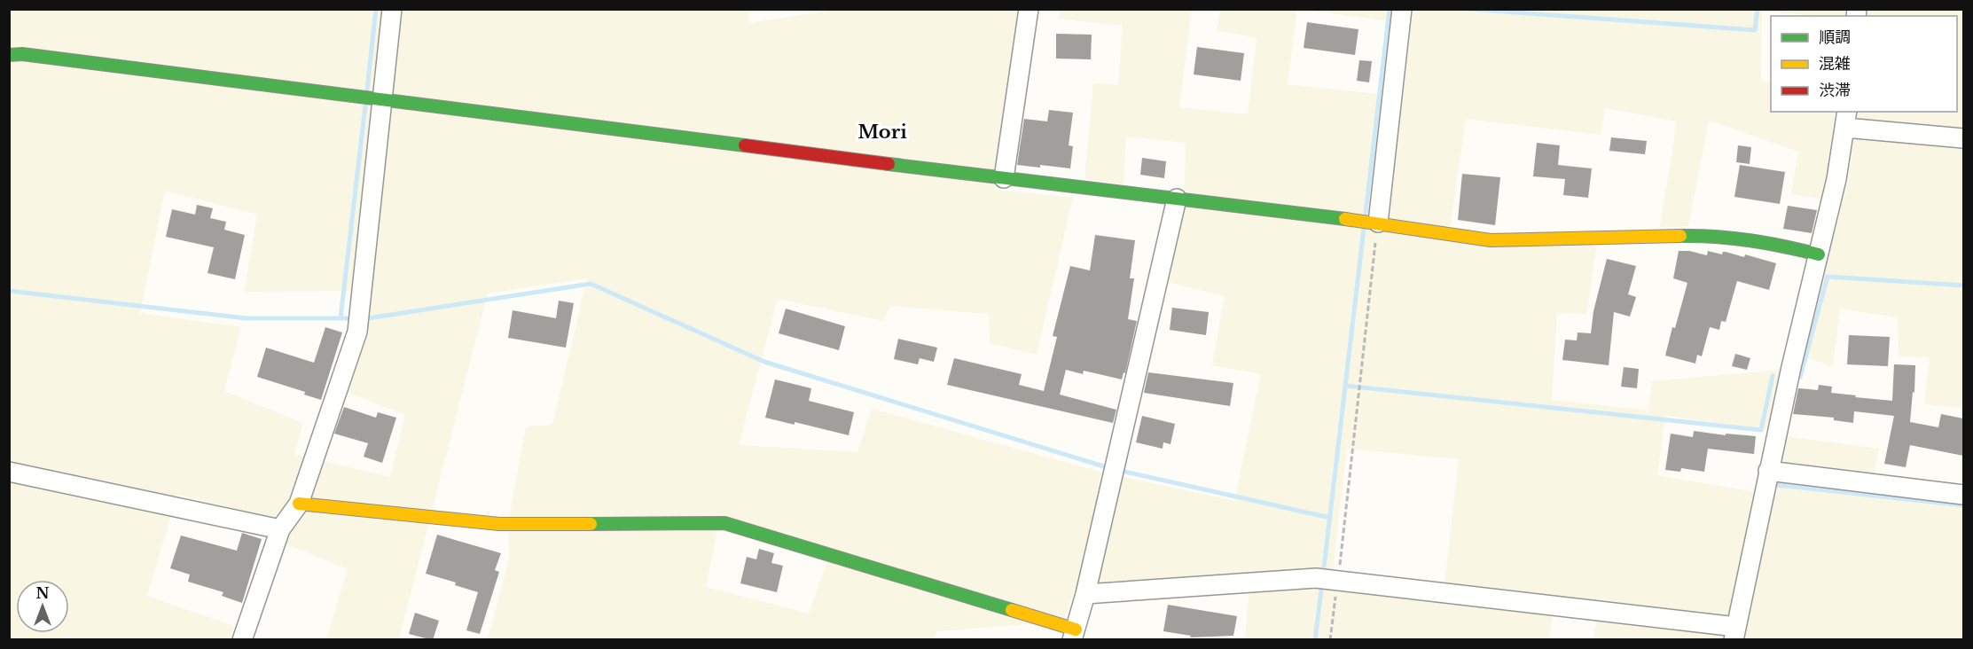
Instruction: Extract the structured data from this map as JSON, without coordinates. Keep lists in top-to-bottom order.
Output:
{
  "districts": ["Mori"],
  "legend": ["順調", "混雑", "渋滞"],
  "north": "top"
}
